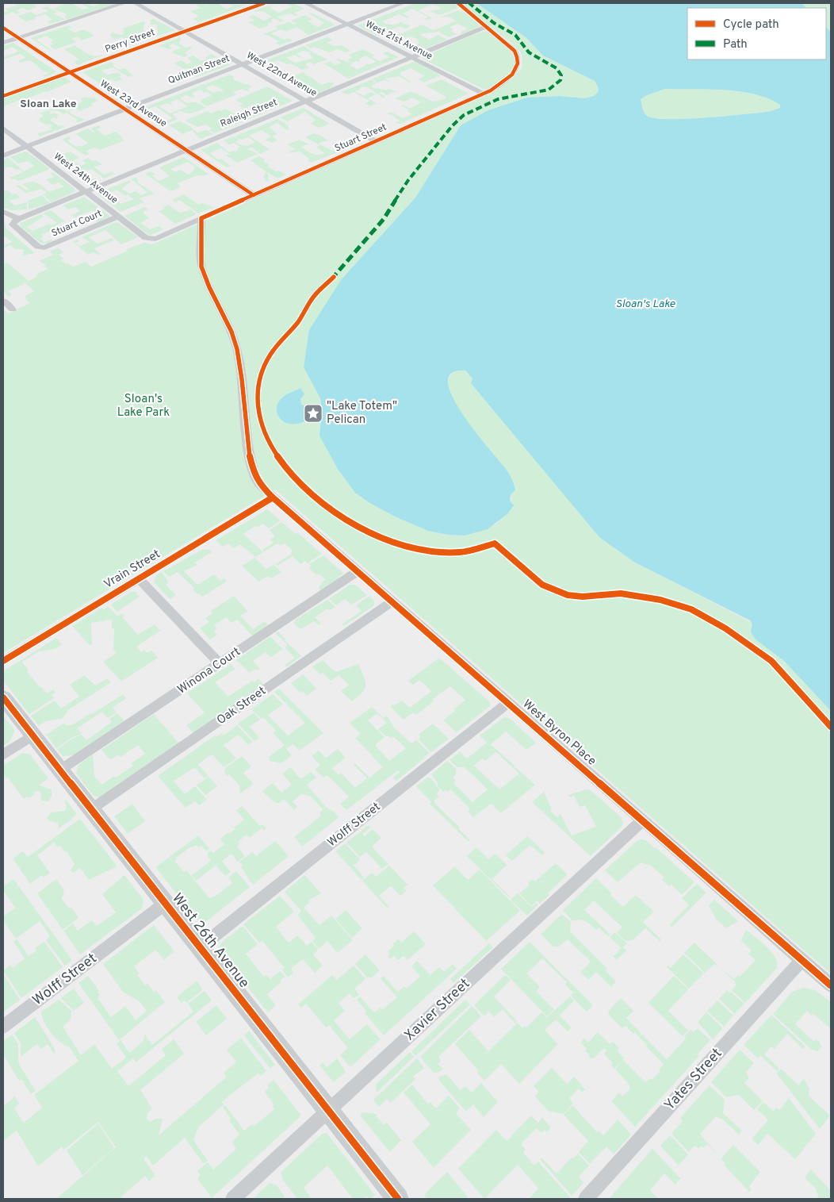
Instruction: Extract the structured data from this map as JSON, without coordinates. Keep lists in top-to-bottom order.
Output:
{
  "streets": {
    "street": [
      "West 21st Avenue",
      "Perry Street",
      "Quitman Street",
      "West 22nd Avenue",
      "West 23rd Avenue",
      "Raleigh Street",
      "Stuart Street",
      "West 24th Avenue",
      "Stuart Court",
      "Vrain Street",
      "Winona Court",
      "Oak Street",
      "West Byron Place",
      "Wolff Street",
      "West 26th Avenue",
      "Xavier Street",
      "Yates Street"
    ]
  },
  "crossings": [
    ["West 21st Avenue", "Quitman Street"],
    ["West 21st Avenue", "Raleigh Street"],
    ["West 21st Avenue", "Stuart Street"],
    ["Perry Street", "West 22nd Avenue"],
    ["Perry Street", "West 23rd Avenue"],
    ["Quitman Street", "West 22nd Avenue"],
    ["Quitman Street", "West 23rd Avenue"],
    ["Quitman Street", "West 24th Avenue"],
    ["West 22nd Avenue", "Raleigh Street"],
    ["West 22nd Avenue", "Stuart Street"],
    ["West 23rd Avenue", "Raleigh Street"],
    ["West 23rd Avenue", "Stuart Street"],
    ["Raleigh Street", "Stuart Street"],
    ["Raleigh Street", "West 24th Avenue"],
    ["Raleigh Street", "Stuart Court"],
    ["Stuart Street", "West 24th Avenue"],
    ["West 24th Avenue", "Stuart Court"],
    ["Vrain Street", "West Byron Place"],
    ["Winona Court", "West Byron Place"],
    ["Winona Court", "West 26th Avenue"],
    ["Oak Street", "West Byron Place"],
    ["Oak Street", "West 26th Avenue"],
    ["West Byron Place", "Wolff Street"],
    ["West Byron Place", "Xavier Street"],
    ["West Byron Place", "Yates Street"],
    ["Wolff Street", "West 26th Avenue"],
    ["West 26th Avenue", "Xavier Street"]
  ],
  "districts": ["Sloan Lake"],
  "water": ["Sloan's Lake"],
  "parks": ["Sloan's Lake Park"],
  "places": {
    "place": ["\"Lake Totem\" Pelican"]
  },
  "legend": ["Cycle path", "Path"]
}
